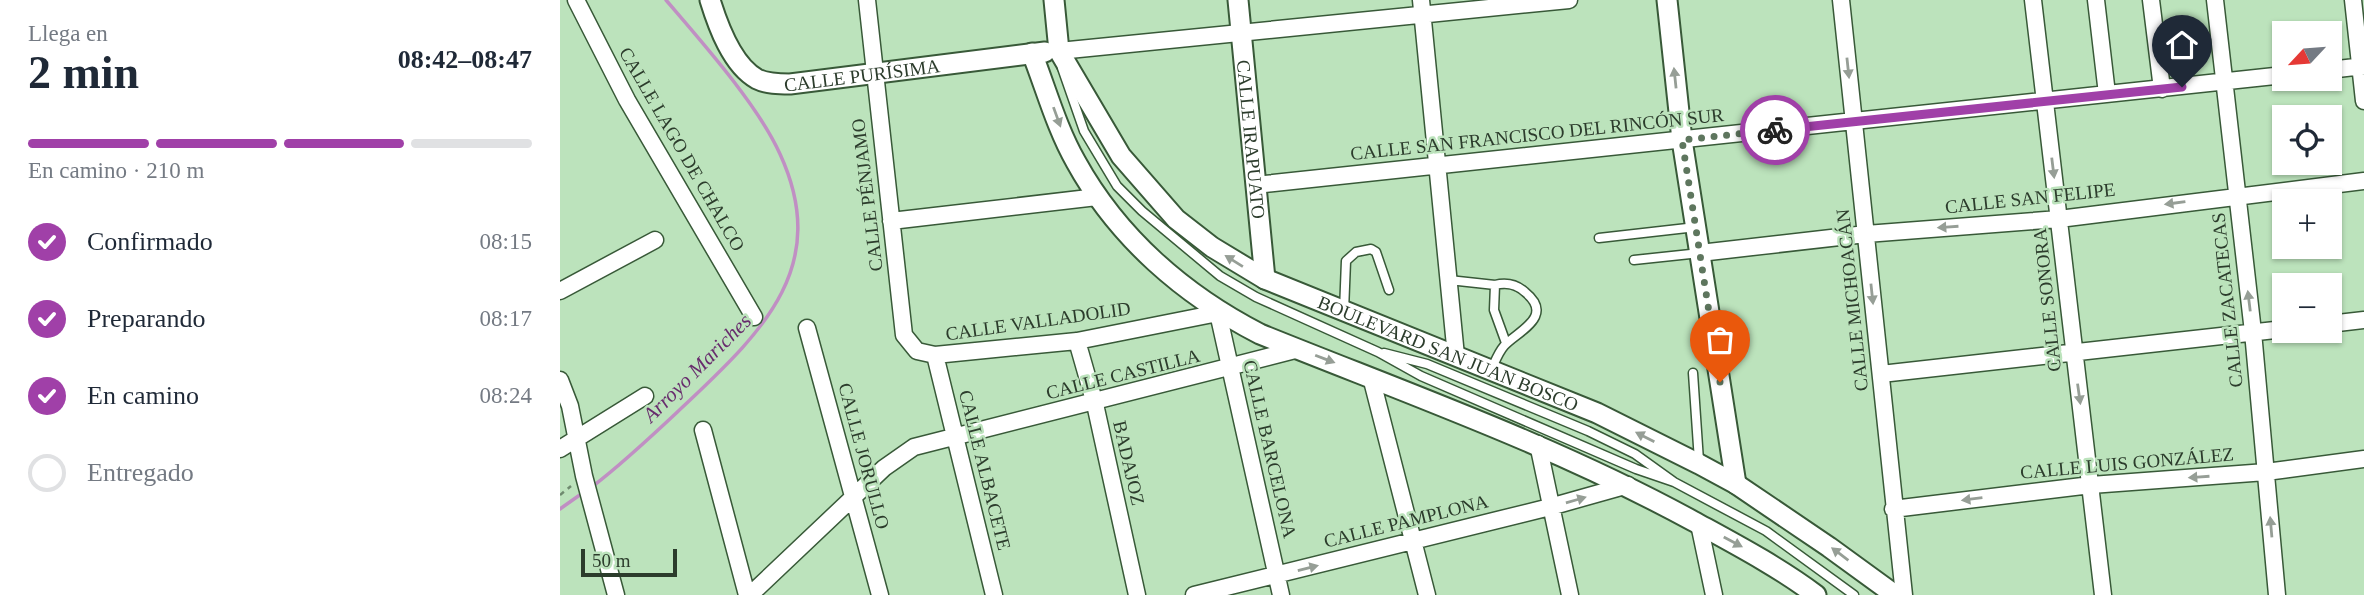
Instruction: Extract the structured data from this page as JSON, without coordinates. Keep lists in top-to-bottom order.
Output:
{
  "streets": {
    "street": [
      "CALLE PURÍSIMA",
      "CALLE SAN FRANCISCO DEL RINCÓN SUR",
      "CALLE IRAPUATO",
      "CALLE LAGO DE CHALCO",
      "CALLE PÉNJAMO",
      "CALLE SAN FELIPE",
      "CALLE MICHOACÁN",
      "CALLE SONORA",
      "CALLE ZACATECAS",
      "CALLE VALLADOLID",
      "BOULEVARD SAN JUAN BOSCO",
      "CALLE CASTILLA",
      "CALLE BARCELONA",
      "CALLE JORULLO",
      "BADAJOZ",
      "CALLE LUIS GONZÁLEZ",
      "CALLE ALBACETE",
      "CALLE PAMPLONA"
    ]
  },
  "crossings": [
    ["CALLE PURÍSIMA", "CALLE PÉNJAMO"],
    ["CALLE PURÍSIMA", "BOULEVARD SAN JUAN BOSCO"],
    ["CALLE SAN FRANCISCO DEL RINCÓN SUR", "CALLE IRAPUATO"],
    ["CALLE SAN FRANCISCO DEL RINCÓN SUR", "CALLE MICHOACÁN"],
    ["CALLE SAN FRANCISCO DEL RINCÓN SUR", "CALLE SONORA"],
    ["CALLE SAN FRANCISCO DEL RINCÓN SUR", "CALLE ZACATECAS"],
    ["CALLE IRAPUATO", "BOULEVARD SAN JUAN BOSCO"],
    ["CALLE PÉNJAMO", "CALLE VALLADOLID"],
    ["CALLE SAN FELIPE", "CALLE MICHOACÁN"],
    ["CALLE SAN FELIPE", "CALLE SONORA"],
    ["CALLE SAN FELIPE", "CALLE ZACATECAS"],
    ["CALLE MICHOACÁN", "CALLE LUIS GONZÁLEZ"],
    ["CALLE SONORA", "CALLE LUIS GONZÁLEZ"],
    ["CALLE ZACATECAS", "CALLE LUIS GONZÁLEZ"],
    ["CALLE VALLADOLID", "CALLE BARCELONA"],
    ["CALLE VALLADOLID", "BADAJOZ"],
    ["CALLE VALLADOLID", "CALLE ALBACETE"],
    ["CALLE CASTILLA", "CALLE BARCELONA"],
    ["CALLE CASTILLA", "CALLE JORULLO"],
    ["CALLE CASTILLA", "BADAJOZ"],
    ["CALLE CASTILLA", "CALLE ALBACETE"],
    ["CALLE BARCELONA", "CALLE PAMPLONA"]
  ],
  "one_way": [
    "CALLE MICHOACÁN",
    "CALLE SONORA",
    "CALLE ZACATECAS",
    "CALLE PAMPLONA"
  ],
  "water": ["Arroyo Mariches"],
  "scale_bar": "50 m",
  "north": "bottom left",
  "page": {
    "heading": ["2 min", "Llega en", "08:42–08:47"],
    "map_buttons": ["+", "−"],
    "bar": "En camino · 210 m",
    "list": [
      ["Confirmado", "08:15"],
      ["Preparando", "08:17"],
      ["En camino", "08:24"],
      "Entregado"
    ],
    "scale": "50 m"
  }
}
